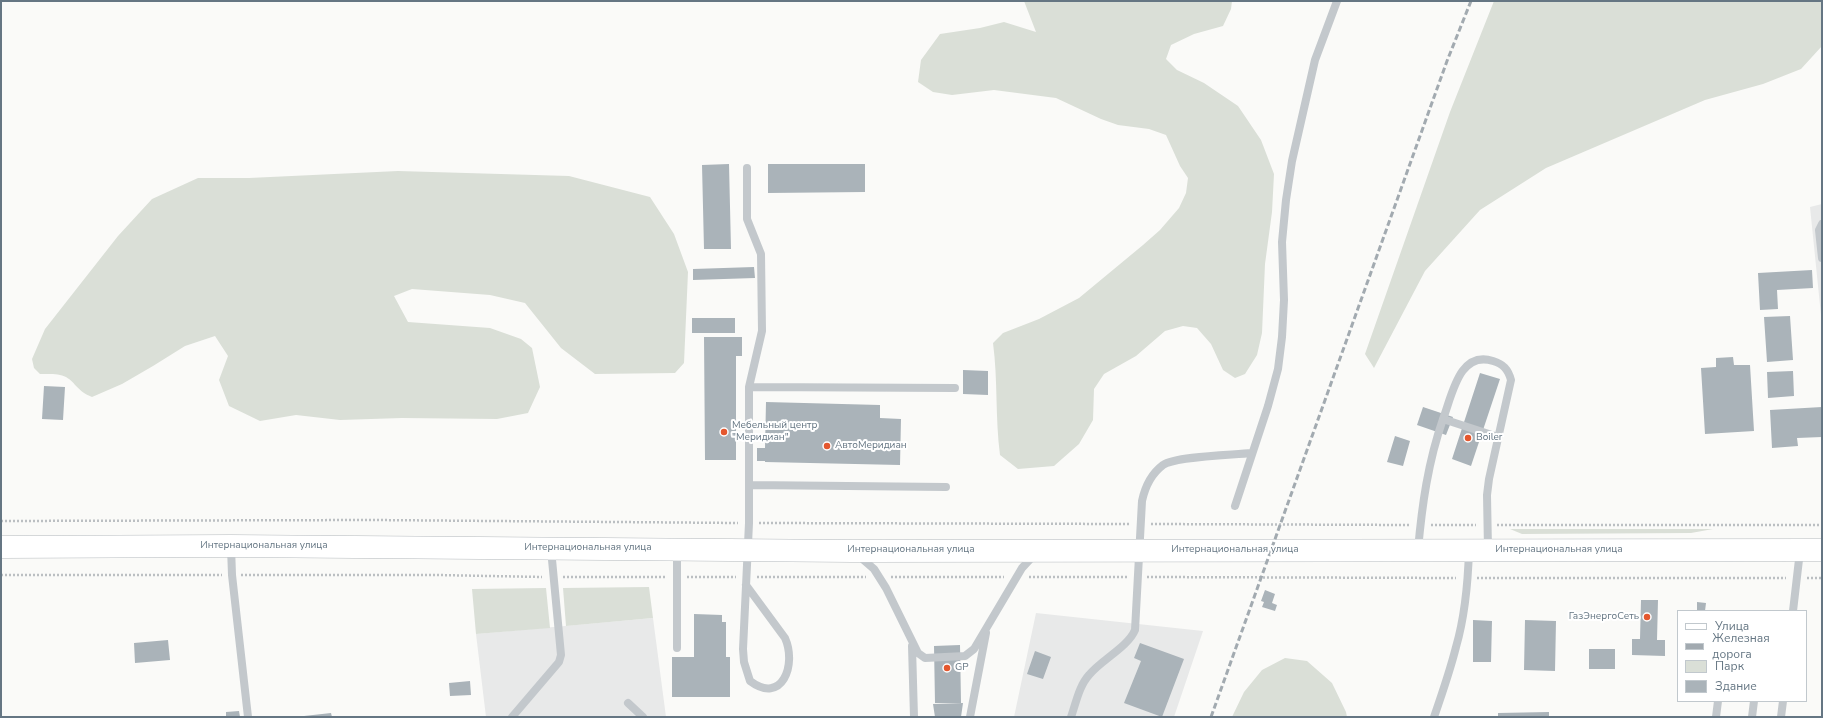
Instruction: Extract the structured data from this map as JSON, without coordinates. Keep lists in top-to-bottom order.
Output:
{
  "streets": {
    "main road": ["Интернациональная улица"]
  },
  "places": [
    "Мебельный центр \"Меридиан\"",
    "Boiler",
    "АвтоМеридиан",
    "ГазЭнергоСеть",
    "GP"
  ],
  "legend": [
    "Улица",
    "Железная дорога",
    "Парк",
    "Здание"
  ]
}
